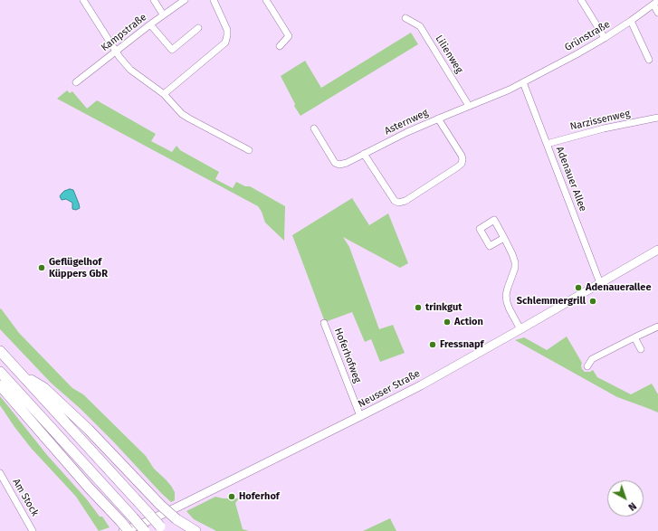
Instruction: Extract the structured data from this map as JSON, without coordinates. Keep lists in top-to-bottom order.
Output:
{
  "streets": {
    "main road": ["Neusser Straße"],
    "street": [
      "Kampstraße",
      "Grünstraße",
      "Lilienweg",
      "Narzissenweg",
      "Asternweg",
      "Adenauer Allee",
      "Hoferhofweg",
      "Am Stock"
    ]
  },
  "crossings": [
    ["Grünstraße", "Asternweg"],
    ["Grünstraße", "Adenauer Allee"],
    ["Lilienweg", "Asternweg"],
    ["Narzissenweg", "Adenauer Allee"],
    ["Asternweg", "Adenauer Allee"],
    ["Adenauer Allee", "Neusser Straße"],
    ["Hoferhofweg", "Neusser Straße"]
  ],
  "places": [
    "Geflügelhof Küppers GbR",
    "Adenauerallee",
    "Schlemmergrill",
    "trinkgut",
    "Action",
    "Fressnapf",
    "Hoferhof"
  ],
  "north": "bottom right"
}
